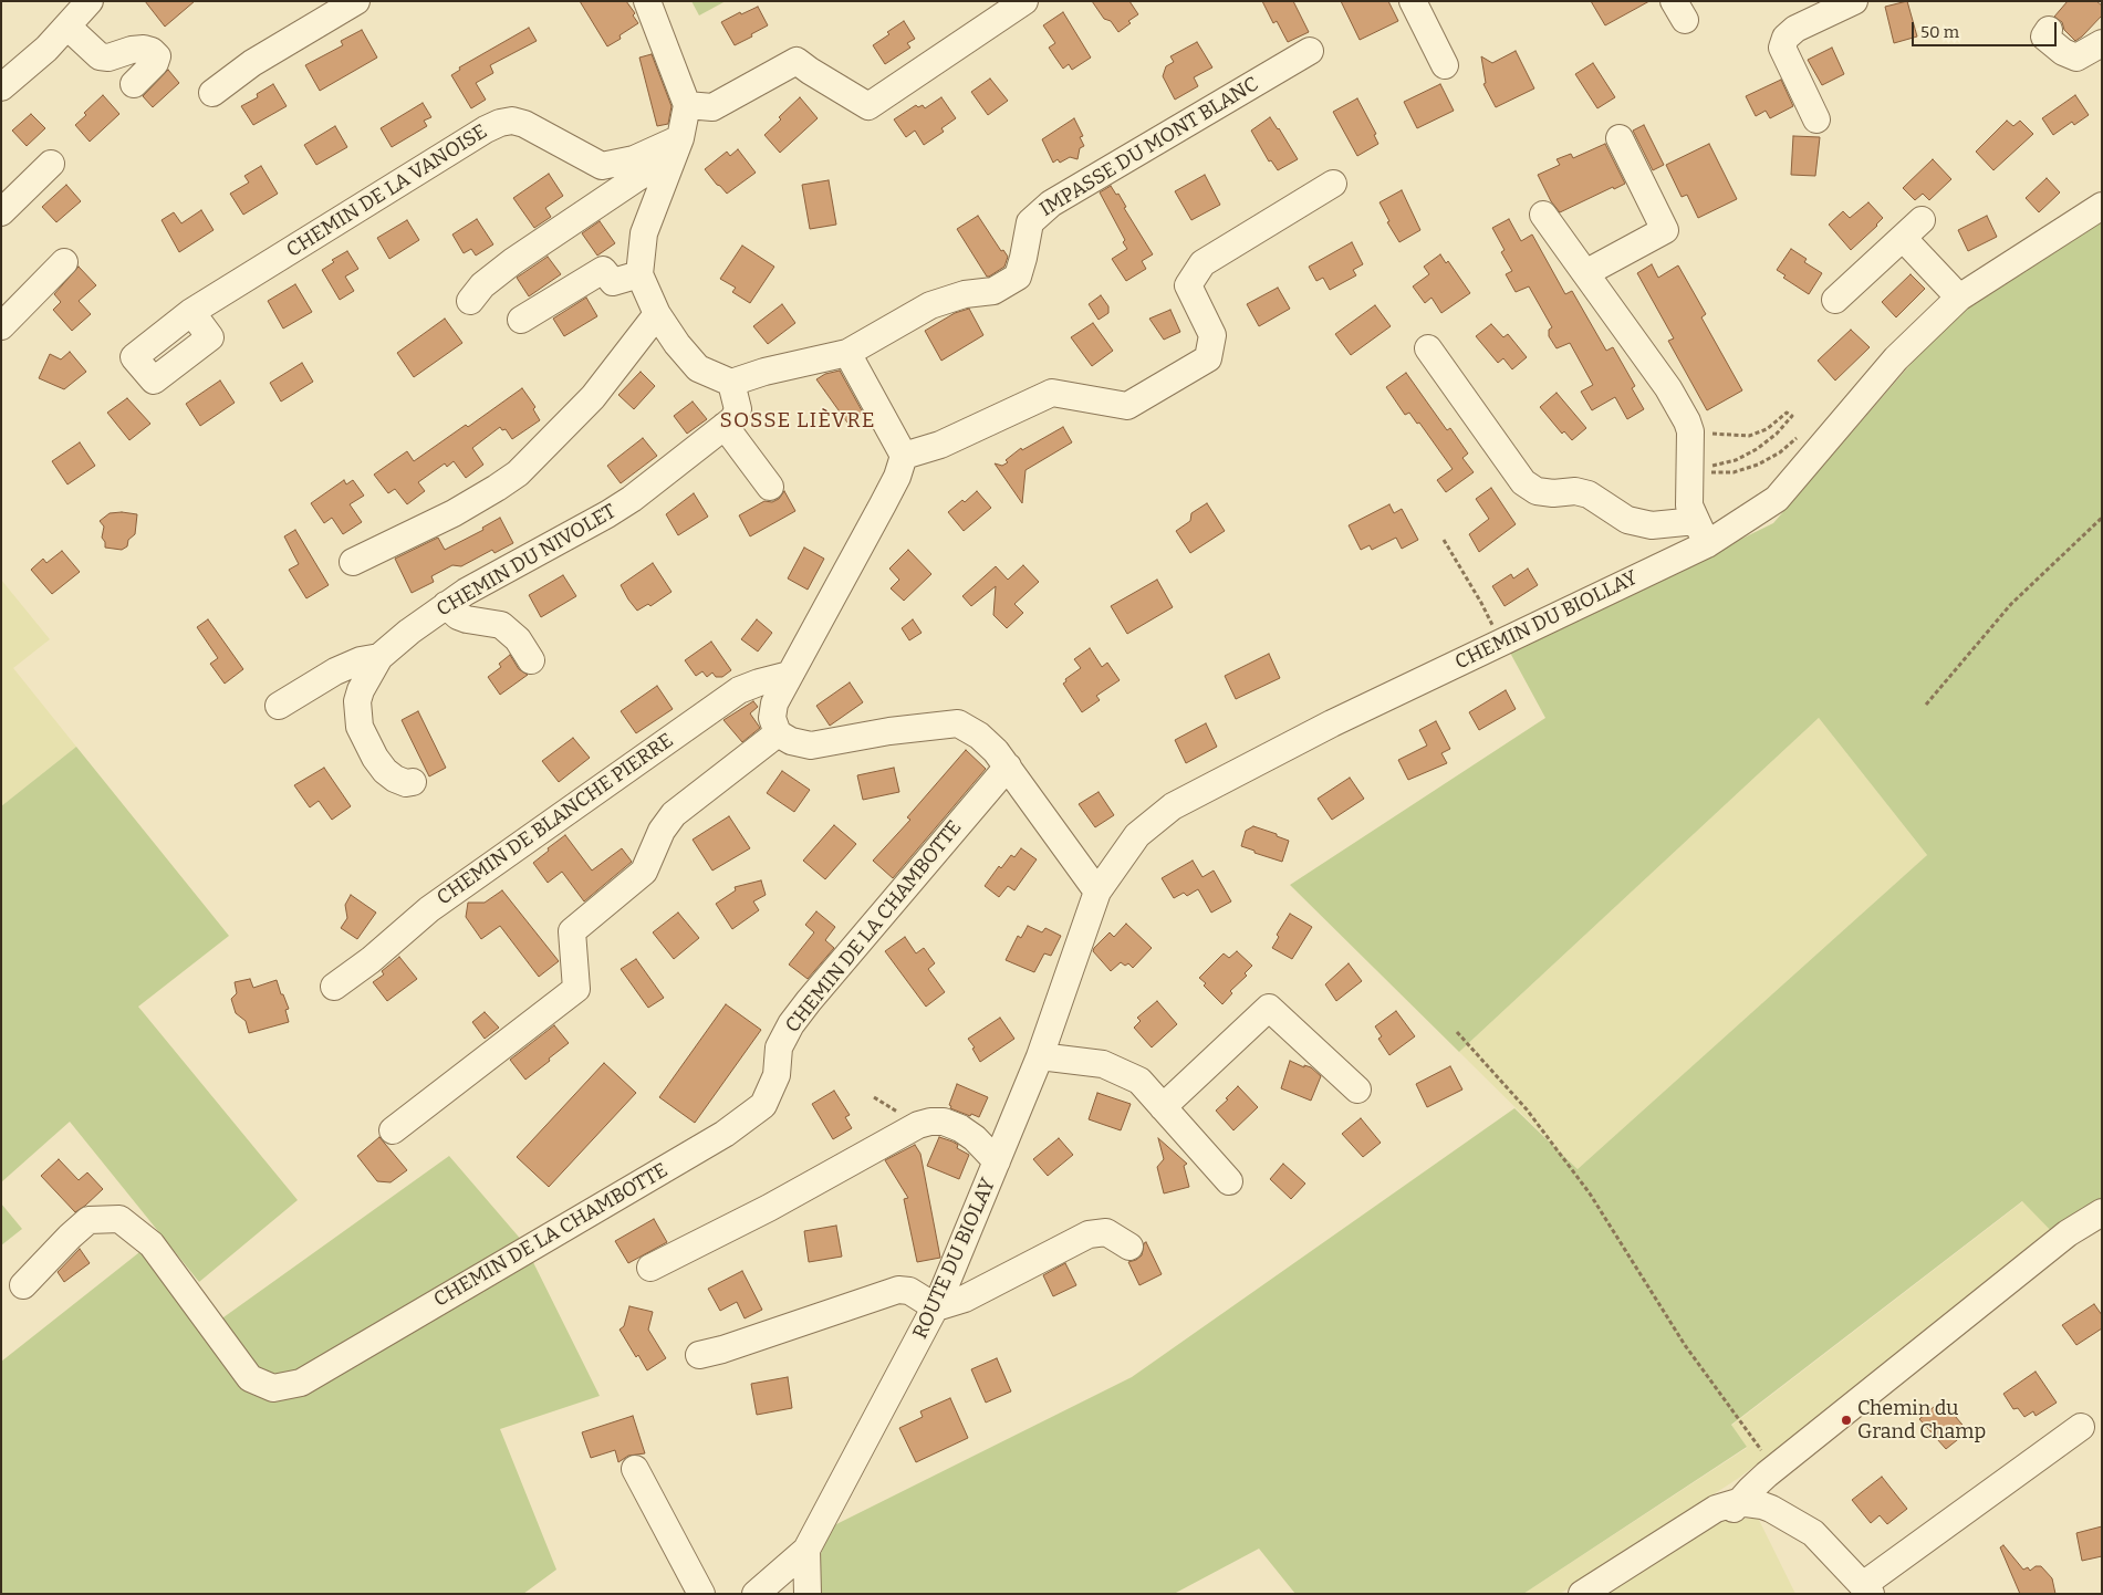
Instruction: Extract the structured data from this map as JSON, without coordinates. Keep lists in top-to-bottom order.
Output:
{
  "streets": {
    "street": [
      "IMPASSE DU MONT BLANC",
      "CHEMIN DE LA VANOISE",
      "CHEMIN DU NIVOLET",
      "CHEMIN DU BIOLLAY",
      "CHEMIN DE BLANCHE PIERRE",
      "CHEMIN DE LA CHAMBOTTE",
      "ROUTE DU BIOLAY"
    ]
  },
  "crossings": [
    ["IMPASSE DU MONT BLANC", "CHEMIN DU NIVOLET"],
    ["CHEMIN DU BIOLLAY", "ROUTE DU BIOLAY"]
  ],
  "districts": ["SOSSE LIÈVRE"],
  "places": ["Chemin du Grand Champ"],
  "scale_bar": "50 m"
}
